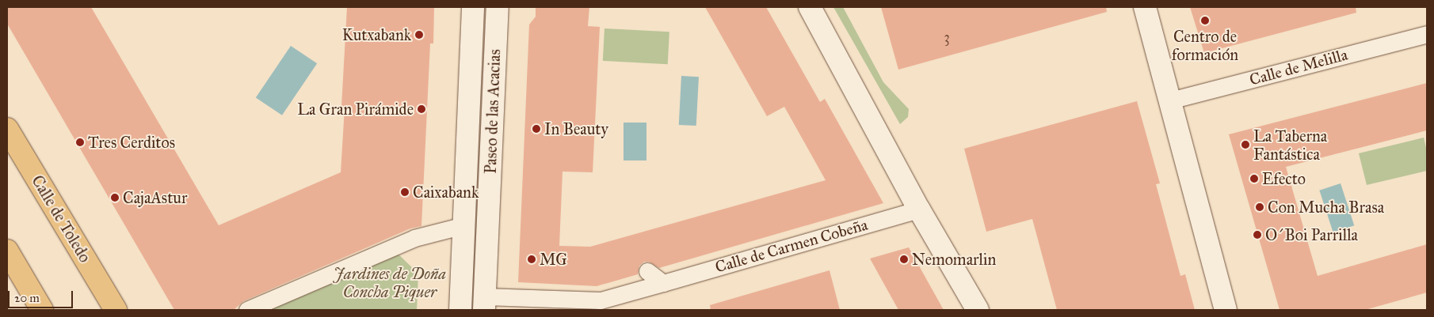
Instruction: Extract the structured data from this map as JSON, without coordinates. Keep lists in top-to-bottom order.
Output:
{
  "streets": {
    "main road": ["Calle de Toledo"],
    "street": ["Calle de Melilla", "Paseo de las Acacias", "Calle de Carmen Cobeña"]
  },
  "crossings": [
    ["Paseo de las Acacias", "Calle de Carmen Cobeña"]
  ],
  "parks": ["Jardines de Doña Concha Piquer"],
  "places": [
    "Centro de formación",
    "Kutxabank",
    "La Gran Pirámide",
    "In Beauty",
    "Tres Cerditos",
    "La Taberna Fantástica",
    "Efecto",
    "Caixabank",
    "CajaAstur",
    "Con Mucha Brasa",
    "O´Boi Parrilla",
    "MG",
    "Nemomarlin"
  ],
  "house_numbers": ["3"],
  "scale_bar": "20 m"
}
